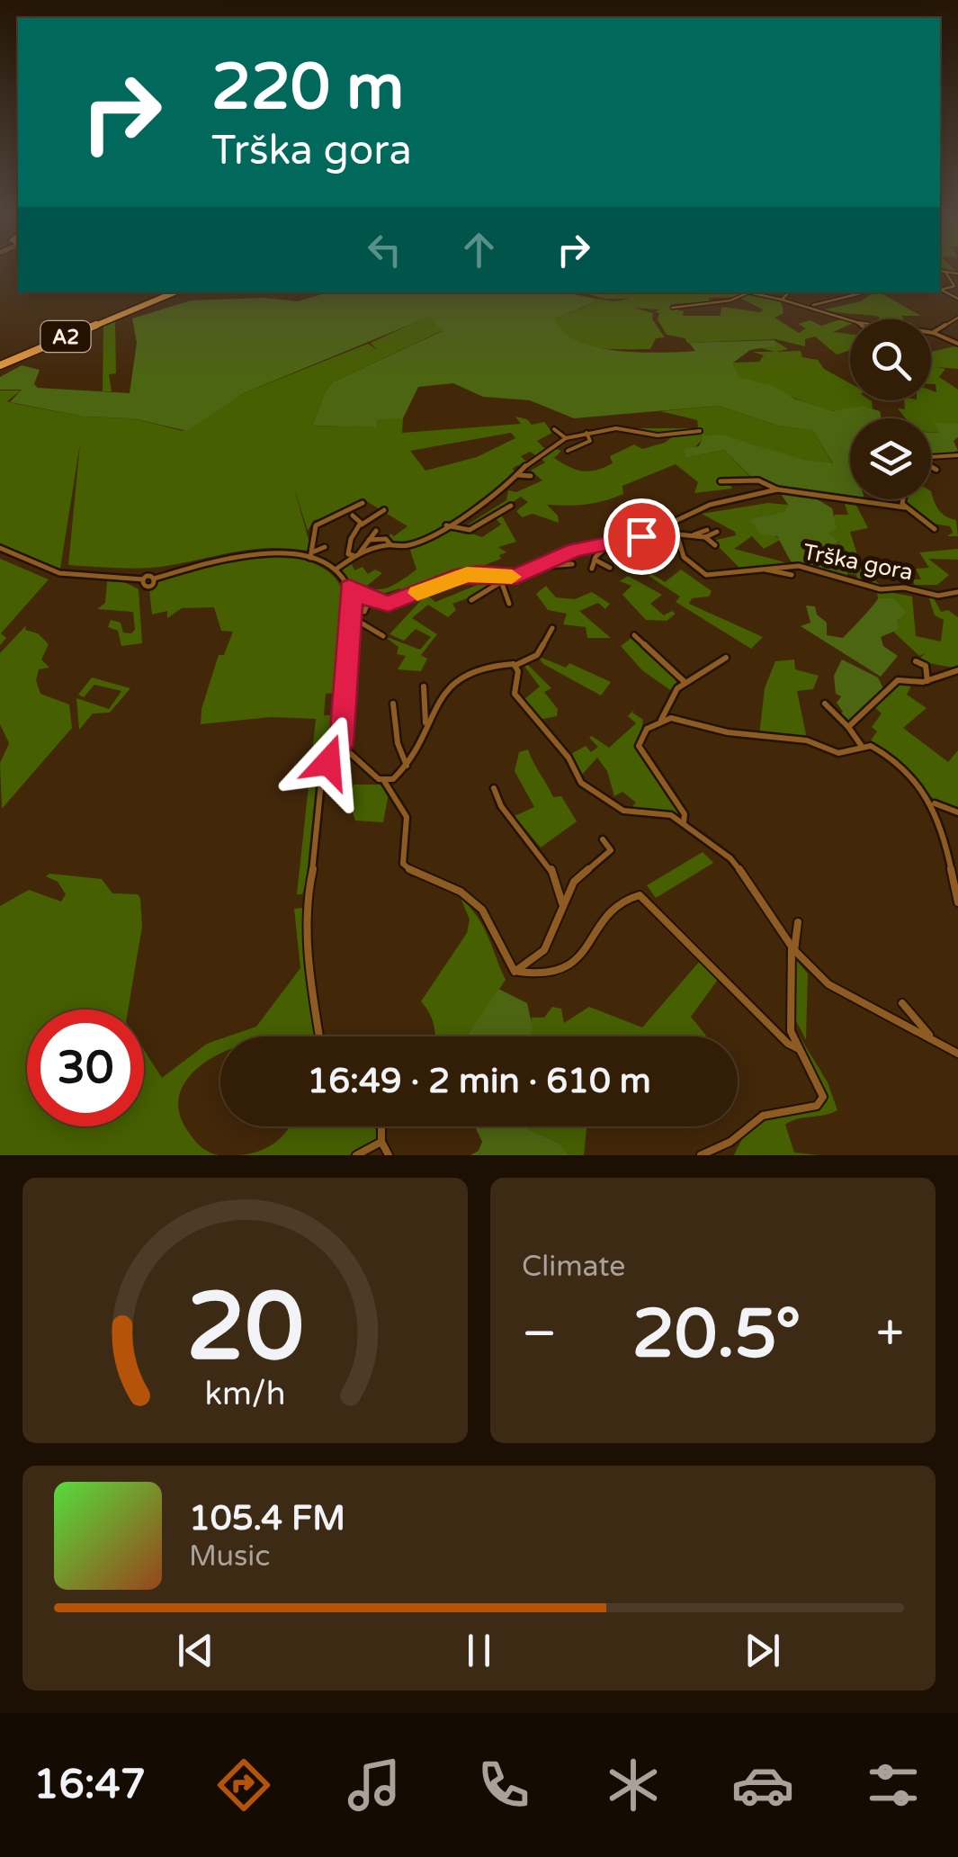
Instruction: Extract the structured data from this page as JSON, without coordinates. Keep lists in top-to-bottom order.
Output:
{
  "streets": {
    "highway": ["A2"],
    "street": ["Trška gora"]
  },
  "page": {
    "turn": ["220 m", "Trška gora"],
    "limit": "30",
    "trip": "16:49 · 2 min · 610 m",
    "tile": "Climate",
    "heat": ["−", "20.5°", "+"],
    "song": ["105.4 FM", "Music"],
    "tabs": "16:47",
    "gauge": ["20", "km/h"]
  }
}
